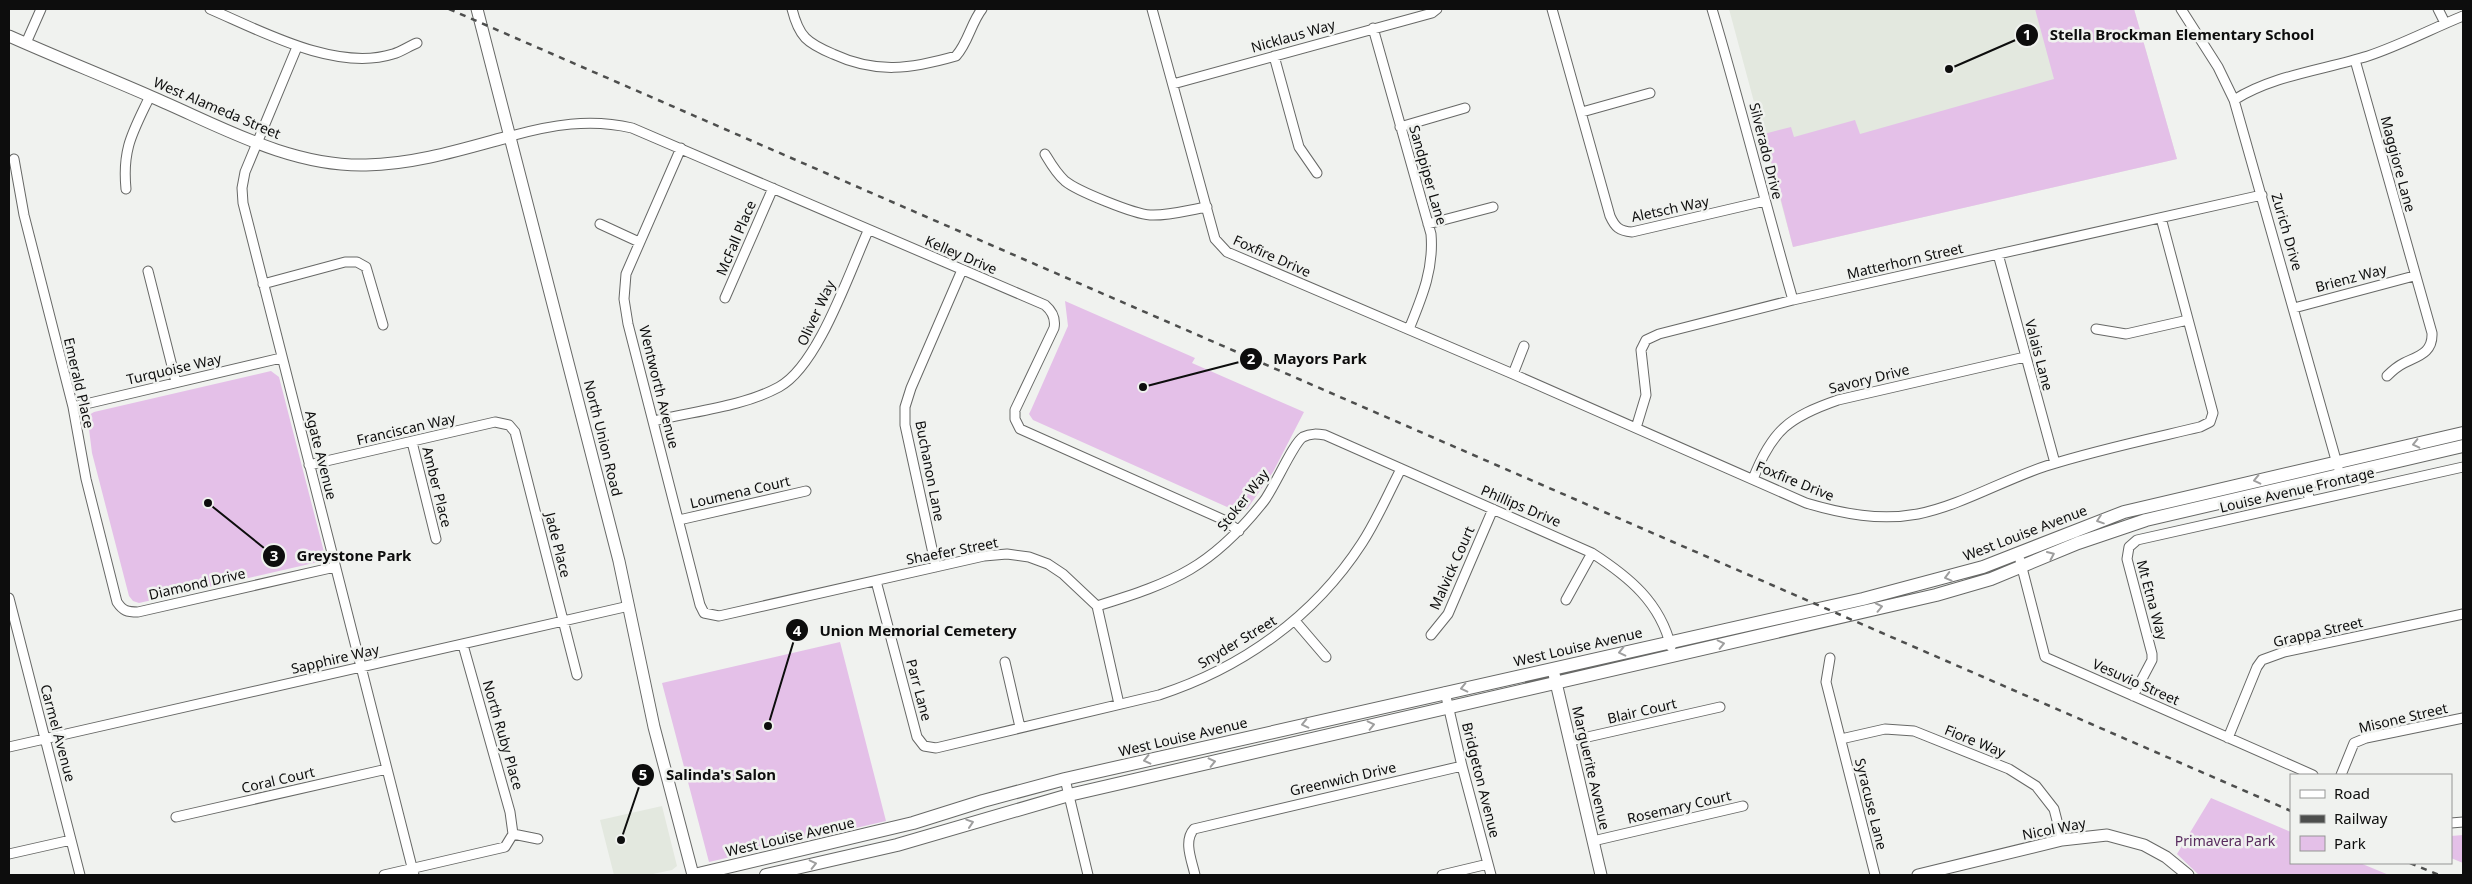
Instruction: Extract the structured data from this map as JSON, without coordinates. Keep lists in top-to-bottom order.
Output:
{
  "streets": {
    "main road": ["West Louise Avenue"],
    "street": [
      "Nicklaus Way",
      "West Alameda Street",
      "Silverado Drive",
      "Maggiore Lane",
      "Sandpiper Lane",
      "Aletsch Way",
      "Zurich Drive",
      "McFall Place",
      "Kelley Drive",
      "Foxfire Drive",
      "Matterhorn Street",
      "Brienz Way",
      "Oliver Way",
      "Valais Lane",
      "Turquoise Way",
      "Savory Drive",
      "Emerald Place",
      "Wentworth Avenue",
      "Franciscan Way",
      "North Union Road",
      "Agate Avenue",
      "Buchanon Lane",
      "Amber Place",
      "Louise Avenue Frontage",
      "Loumena Court",
      "Stoker Way",
      "Phillips Drive",
      "Jade Place",
      "Shaefer Street",
      "Malvick Court",
      "Diamond Drive",
      "Mt Etna Way",
      "Grappa Street",
      "Snyder Street",
      "Sapphire Way",
      "Vesuvio Street",
      "Parr Lane",
      "Blair Court",
      "Misone Street",
      "Carmel Avenue",
      "North Ruby Place",
      "Fiore Way",
      "Marguerite Avenue",
      "Greenwich Drive",
      "Coral Court",
      "Bridgeton Avenue",
      "Syracuse Lane",
      "Rosemary Court",
      "Nicol Way"
    ]
  },
  "crossings": [
    ["Nicklaus Way", "Sandpiper Lane"],
    ["Nicklaus Way", "Foxfire Drive"],
    ["West Alameda Street", "Kelley Drive"],
    ["West Alameda Street", "North Union Road"],
    ["West Alameda Street", "Agate Avenue"],
    ["Silverado Drive", "Aletsch Way"],
    ["Silverado Drive", "Matterhorn Street"],
    ["Maggiore Lane", "Brienz Way"],
    ["Sandpiper Lane", "Foxfire Drive"],
    ["Zurich Drive", "Matterhorn Street"],
    ["Zurich Drive", "Brienz Way"],
    ["Zurich Drive", "West Louise Avenue"],
    ["McFall Place", "Kelley Drive"],
    ["Kelley Drive", "Oliver Way"],
    ["Kelley Drive", "Wentworth Avenue"],
    ["Kelley Drive", "North Union Road"],
    ["Kelley Drive", "Buchanon Lane"],
    ["Kelley Drive", "Stoker Way"],
    ["Foxfire Drive", "Matterhorn Street"],
    ["Foxfire Drive", "Valais Lane"],
    ["Foxfire Drive", "Savory Drive"],
    ["Matterhorn Street", "Valais Lane"],
    ["Oliver Way", "Wentworth Avenue"],
    ["Valais Lane", "Savory Drive"],
    ["Turquoise Way", "Emerald Place"],
    ["Turquoise Way", "Agate Avenue"],
    ["Emerald Place", "Diamond Drive"],
    ["Wentworth Avenue", "Loumena Court"],
    ["Wentworth Avenue", "Shaefer Street"],
    ["Franciscan Way", "Agate Avenue"],
    ["Franciscan Way", "Amber Place"],
    ["Franciscan Way", "Jade Place"],
    ["North Union Road", "West Louise Avenue"],
    ["North Union Road", "Sapphire Way"],
    ["Agate Avenue", "Diamond Drive"],
    ["Agate Avenue", "Sapphire Way"],
    ["Agate Avenue", "Coral Court"],
    ["Buchanon Lane", "Shaefer Street"],
    ["Louise Avenue Frontage", "Mt Etna Way"],
    ["Stoker Way", "Phillips Drive"],
    ["Stoker Way", "Shaefer Street"],
    ["Phillips Drive", "West Louise Avenue"],
    ["Phillips Drive", "Malvick Court"],
    ["Phillips Drive", "Snyder Street"],
    ["West Louise Avenue", "Vesuvio Street"],
    ["West Louise Avenue", "Marguerite Avenue"],
    ["West Louise Avenue", "Bridgeton Avenue"],
    ["Jade Place", "Sapphire Way"],
    ["Shaefer Street", "Parr Lane"],
    ["Mt Etna Way", "Vesuvio Street"],
    ["Grappa Street", "Vesuvio Street"],
    ["Snyder Street", "Parr Lane"],
    ["Sapphire Way", "Carmel Avenue"],
    ["Sapphire Way", "North Ruby Place"],
    ["Blair Court", "Marguerite Avenue"],
    ["Fiore Way", "Syracuse Lane"],
    ["Fiore Way", "Nicol Way"],
    ["Marguerite Avenue", "Rosemary Court"],
    ["Greenwich Drive", "Bridgeton Avenue"]
  ],
  "parks": ["Primavera Park"],
  "places": [
    "Stella Brockman Elementary School",
    "Mayors Park",
    "Greystone Park",
    "Union Memorial Cemetery",
    "Salinda's Salon"
  ],
  "legend": ["Road", "Railway", "Park"]
}
